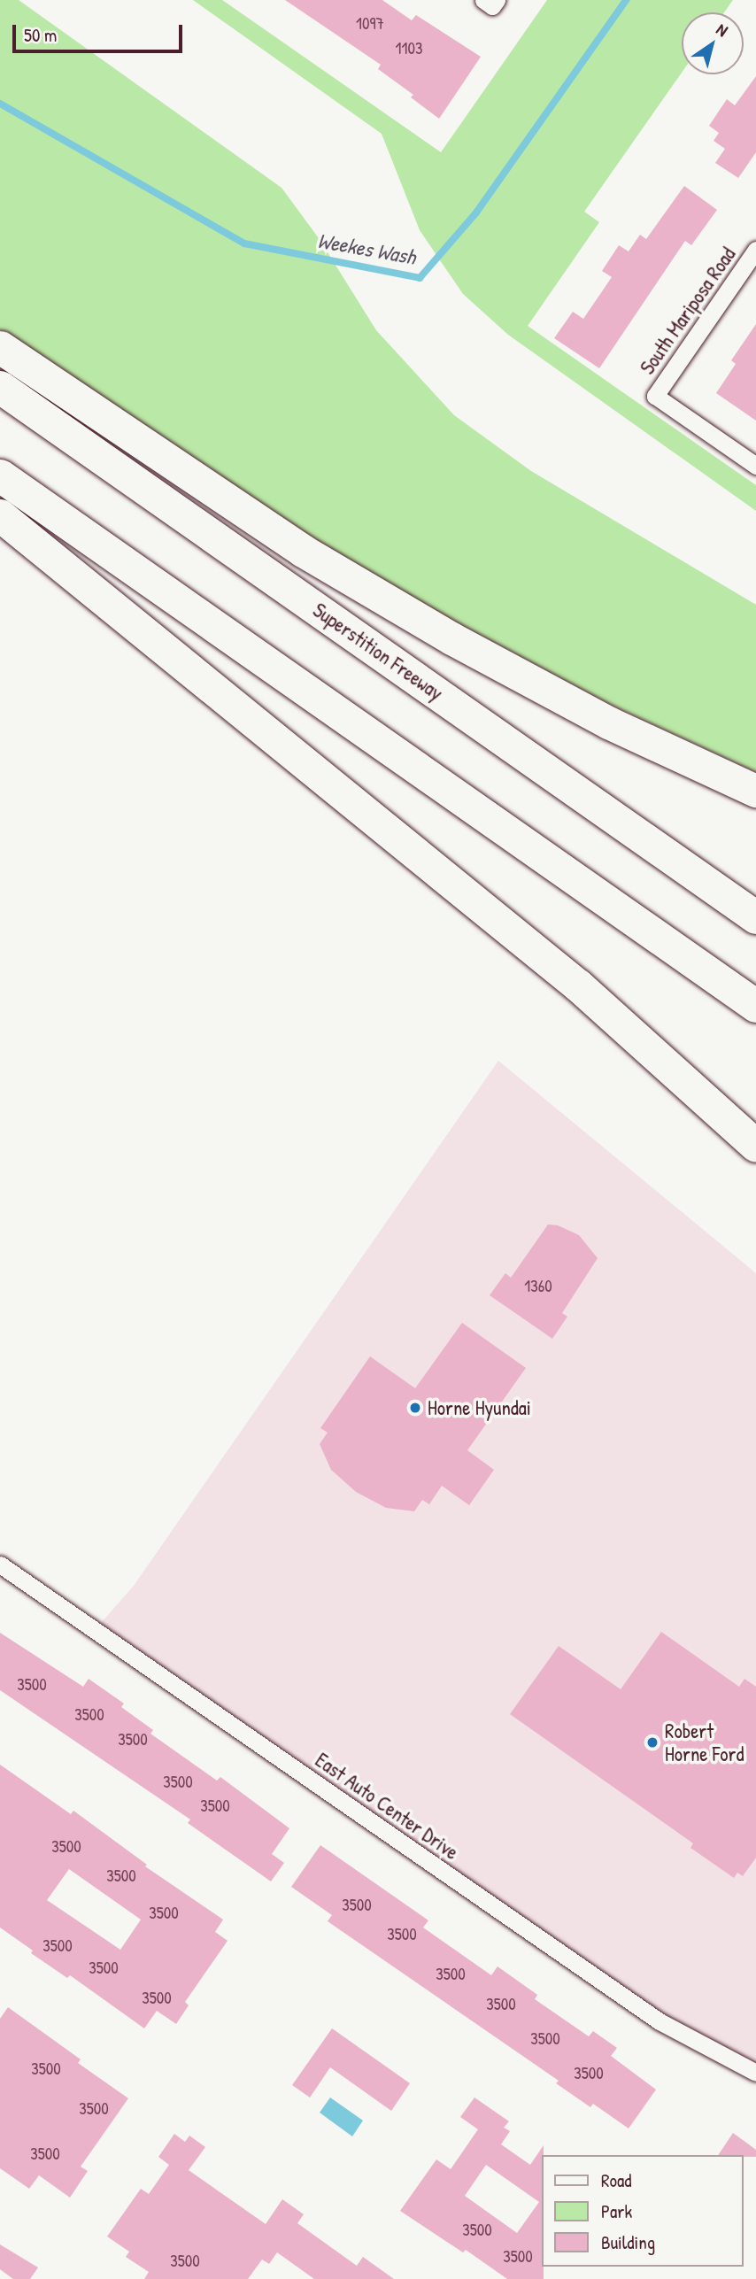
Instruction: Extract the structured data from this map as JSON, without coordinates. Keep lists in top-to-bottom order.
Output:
{
  "streets": {
    "highway": ["Superstition Freeway"],
    "street": ["South Mariposa Road", "East Auto Center Drive"]
  },
  "water": ["Weekes Wash"],
  "places": ["Horne Hyundai", "Robert Horne Ford"],
  "house_numbers": [
    "1097",
    "1103",
    "1360",
    "3500",
    "3500",
    "3500",
    "3500",
    "3500",
    "3500",
    "3500",
    "3500",
    "3500",
    "3500",
    "3500",
    "3500",
    "3500",
    "3500",
    "3500",
    "3500",
    "3500",
    "3500",
    "3500",
    "3500",
    "3500",
    "3500",
    "3500"
  ],
  "legend": ["Road", "Park", "Building"],
  "scale_bar": "50 m",
  "north": "top right"
}
